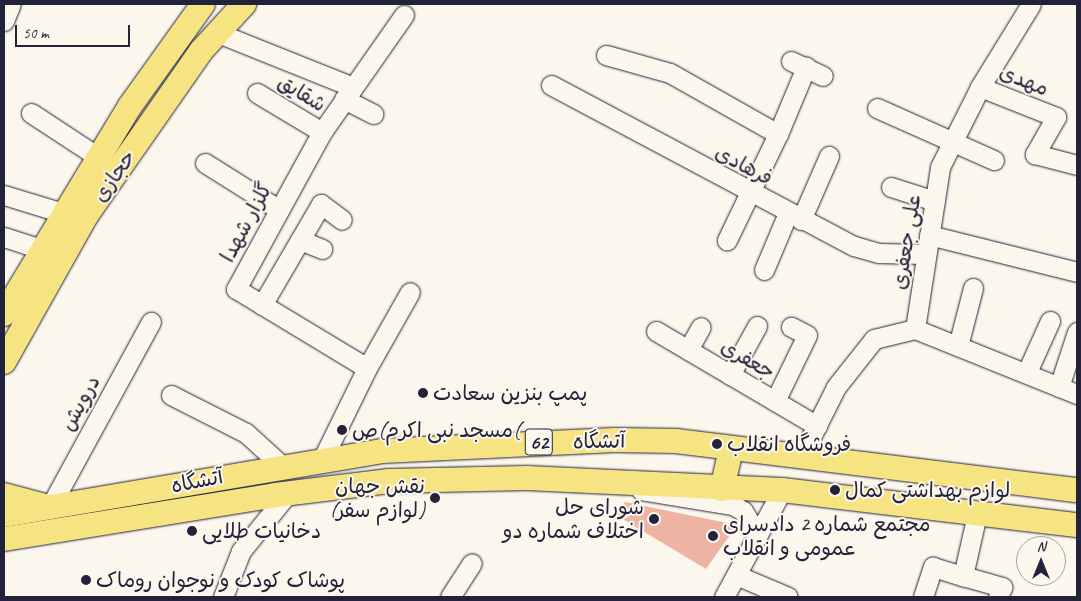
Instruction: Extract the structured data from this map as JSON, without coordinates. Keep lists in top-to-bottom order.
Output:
{
  "streets": {
    "main road": ["حجازی", "آتشگاه", "62"],
    "street": [
      "مهدی",
      "شقایق",
      "فرهادی",
      "گلزار شهدا",
      "علی جعفری",
      "جعفری",
      "درویش"
    ]
  },
  "crossings": [
    ["مهدی", "علی جعفری"],
    ["شقایق", "گلزار شهدا"],
    ["فرهادی", "علی جعفری"],
    ["درویش", "آتشگاه"]
  ],
  "places": [
    "پمپ بنزین سعادت",
    "مسجد نبی اکرم)ص(",
    "فروشگاه انقلاب",
    "لوازم بهداشتی کمال",
    "نقش جهان (لوازم سفر)",
    "شورای حل اختلاف شماره دو",
    "دخانیات طلایی",
    "مجتمع شماره 2 دادسرای عمومی و انقلاب",
    "پوشاک کودک و نوجوان روماک"
  ],
  "scale_bar": "50 m",
  "north": "top"
}
